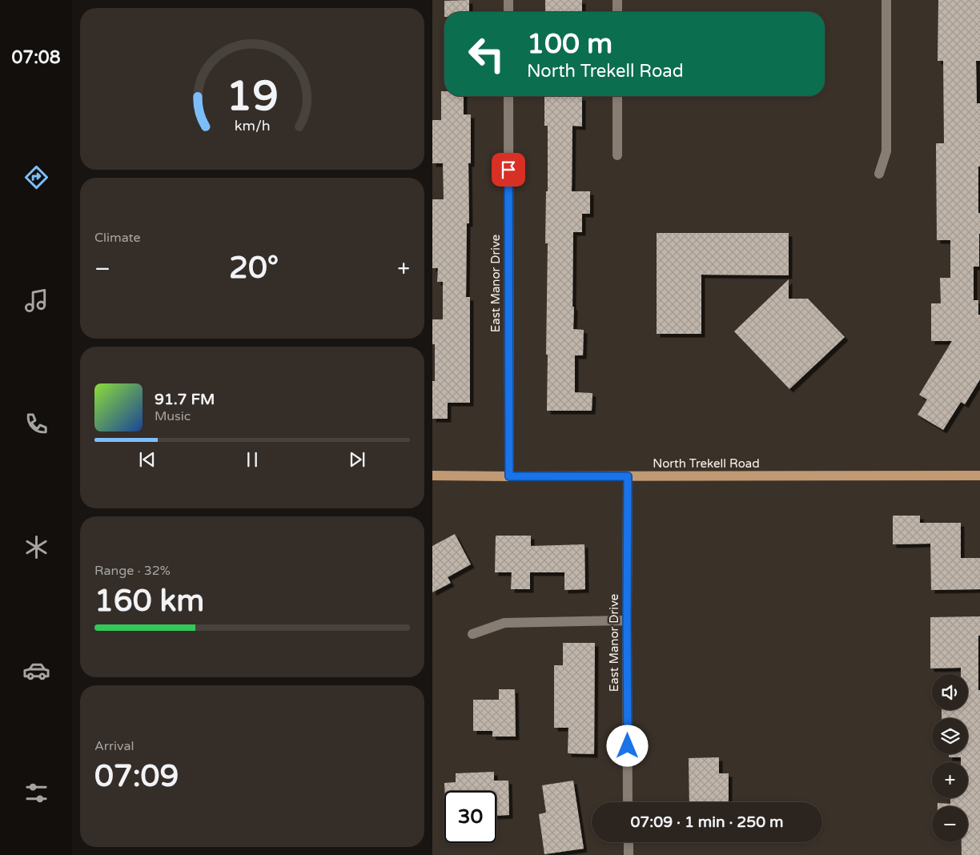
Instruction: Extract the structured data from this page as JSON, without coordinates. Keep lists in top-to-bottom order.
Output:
{
  "streets": {
    "main road": ["North Trekell Road"],
    "street": ["East Manor Drive"]
  },
  "crossings": [
    ["East Manor Drive", "North Trekell Road"]
  ],
  "page": {
    "tabs": "07:08",
    "turn": ["100 m", "North Trekell Road"],
    "tile": [
      "Climate",
      ["Range · 32%", "160 km"],
      ["Arrival", "07:09"]
    ],
    "heat": ["−", "20°", "+"],
    "song": ["91.7 FM", "Music"],
    "map_buttons": ["+", "−"],
    "limit": "30",
    "trip": "07:09 · 1 min · 250 m",
    "gauge": ["19", "km/h"]
  }
}
